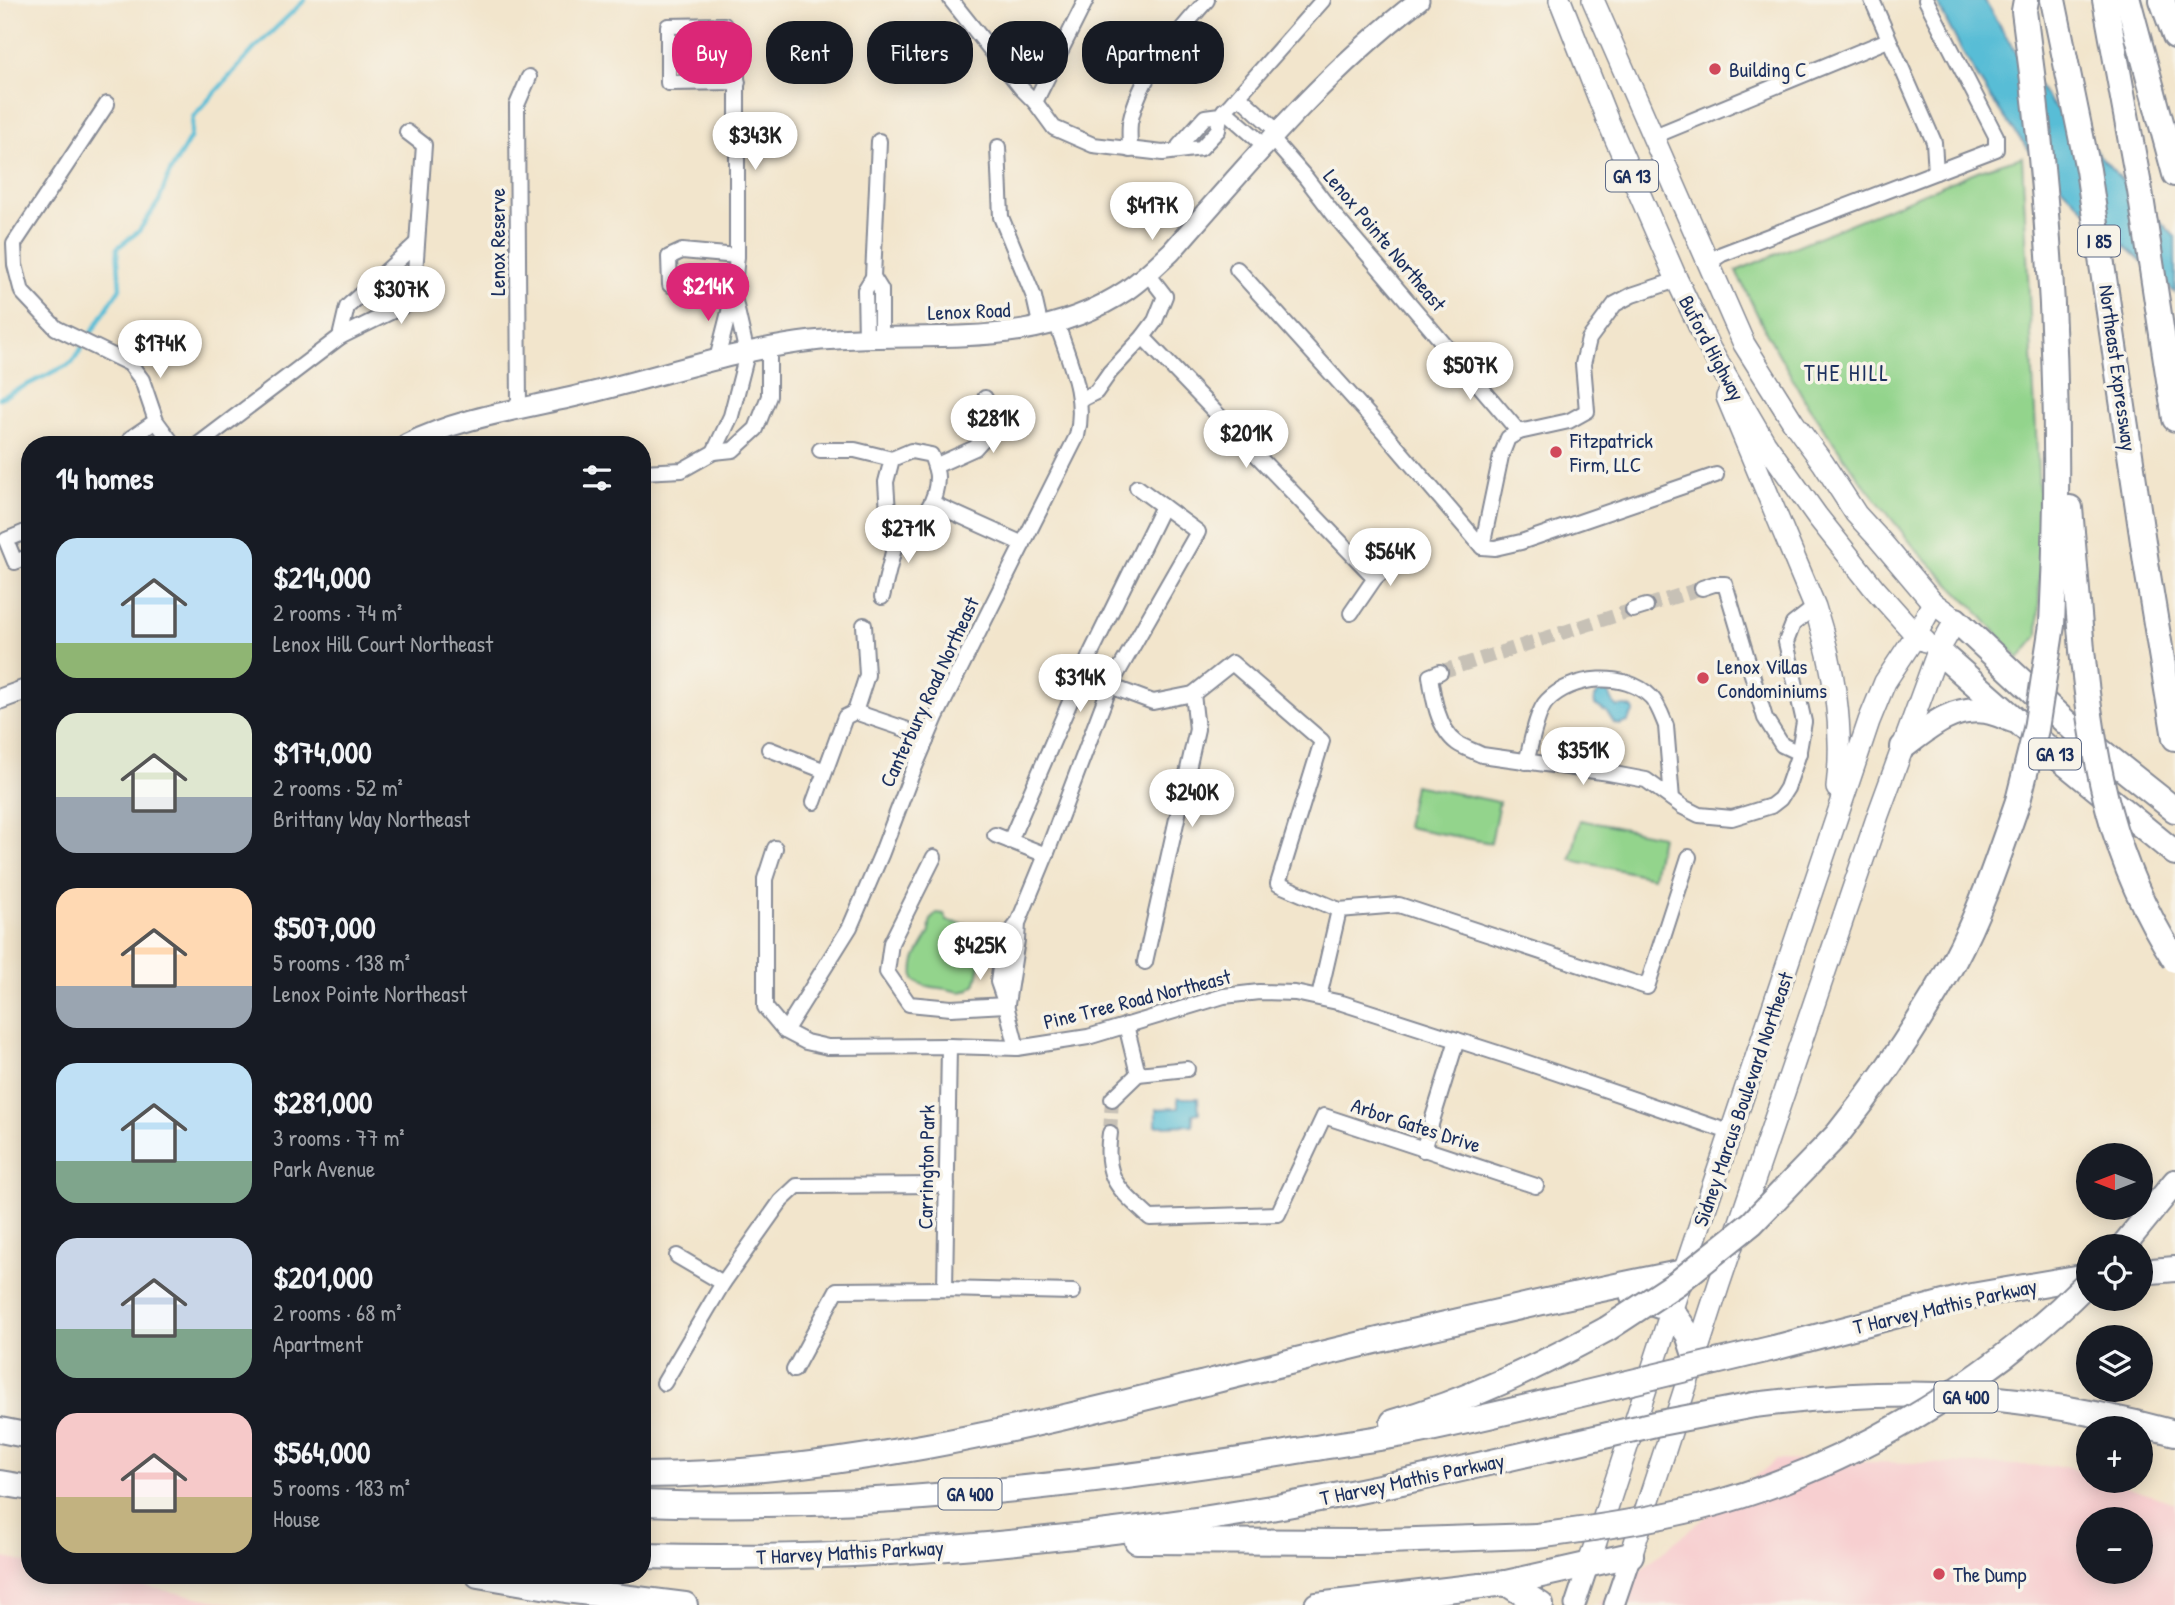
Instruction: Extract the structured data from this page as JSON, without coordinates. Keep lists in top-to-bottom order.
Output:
{
  "streets": {
    "highway": [
      "GA 13",
      "I 85",
      "Northeast Expressway",
      "T Harvey Mathis Parkway",
      "GA 400"
    ],
    "main road": ["Buford Highway", "Sidney Marcus Boulevard Northeast"],
    "street": [
      "Lenox Pointe Northeast",
      "Lenox Reserve",
      "Lenox Road",
      "Canterbury Road Northeast",
      "Pine Tree Road Northeast",
      "Arbor Gates Drive",
      "Carrington Park"
    ]
  },
  "crossings": [
    ["GA 13", "Buford Highway"],
    ["GA 13", "Sidney Marcus Boulevard Northeast"],
    ["Lenox Pointe Northeast", "Lenox Road"],
    ["Lenox Reserve", "Lenox Road"],
    ["Lenox Road", "Canterbury Road Northeast"],
    ["Buford Highway", "Sidney Marcus Boulevard Northeast"],
    ["Canterbury Road Northeast", "Pine Tree Road Northeast"],
    ["Pine Tree Road Northeast", "Sidney Marcus Boulevard Northeast"],
    ["Pine Tree Road Northeast", "Carrington Park"]
  ],
  "districts": ["THE HILL"],
  "places": [
    "Building C",
    "Fitzpatrick Firm, LLC",
    "Lenox Villas Condominiums",
    "The Dump"
  ],
  "north": "left",
  "page": {
    "chip": [
      "Buy",
      "Rent",
      "Filters",
      "New",
      "Apartment"
    ],
    "price": [
      "$343K",
      "$417K",
      "$214K",
      "$307K",
      "$174K",
      "$507K",
      "$281K",
      "$201K",
      "$271K",
      "$564K",
      "$314K",
      "$351K",
      "$240K",
      "$425K"
    ],
    "heading": "14 homes",
    "list": [
      {
        "name": "$214,000",
        "note": "2 rooms · 74 m² · Lenox Hill Court Northeast"
      },
      {
        "name": "$174,000",
        "note": "2 rooms · 52 m² · Brittany Way Northeast"
      },
      {
        "name": "$507,000",
        "note": "5 rooms · 138 m² · Lenox Pointe Northeast"
      },
      {
        "name": "$281,000",
        "note": "3 rooms · 77 m² · Park Avenue"
      },
      {
        "name": "$201,000",
        "note": "2 rooms · 68 m² · Apartment"
      },
      {
        "name": "$564,000",
        "note": "5 rooms · 183 m² · House"
      }
    ],
    "map_buttons": ["+", "−"]
  }
}
